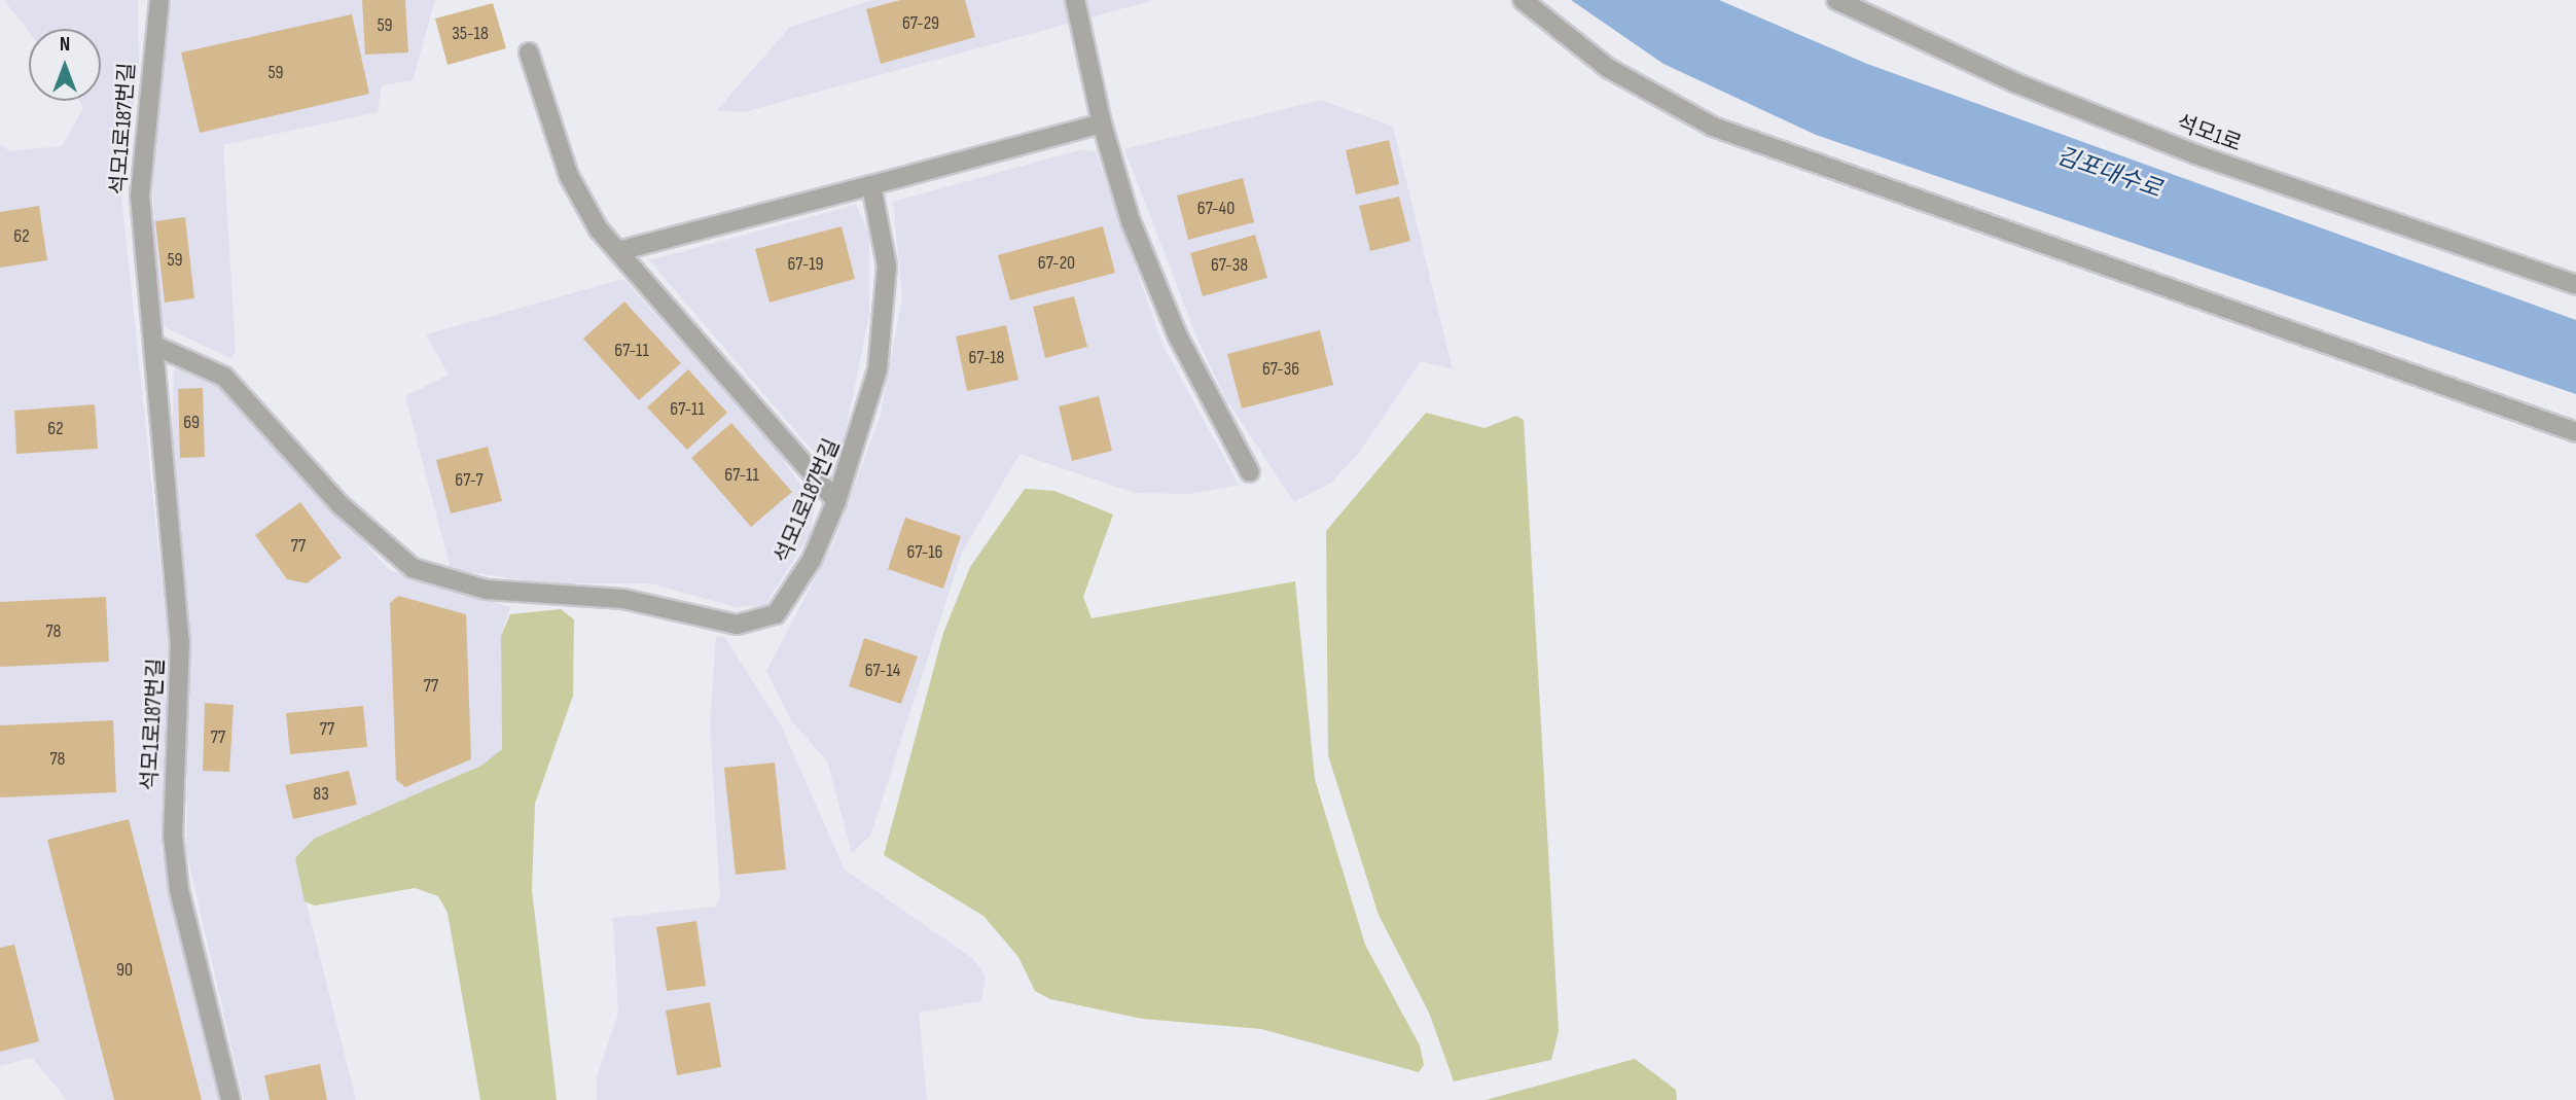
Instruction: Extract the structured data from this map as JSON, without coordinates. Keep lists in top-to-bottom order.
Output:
{
  "streets": {
    "lane": ["석모1로187번길", "석모1로"]
  },
  "water": ["김포대수로"],
  "house_numbers": [
    "67-29",
    "59",
    "35-18",
    "59",
    "67-40",
    "62",
    "59",
    "67-20",
    "67-19",
    "67-38",
    "67-11",
    "67-18",
    "67-36",
    "67-11",
    "69",
    "62",
    "67-11",
    "67-7",
    "77",
    "67-16",
    "78",
    "67-14",
    "77",
    "77",
    "77",
    "78",
    "83",
    "90"
  ],
  "north": "top"
}
